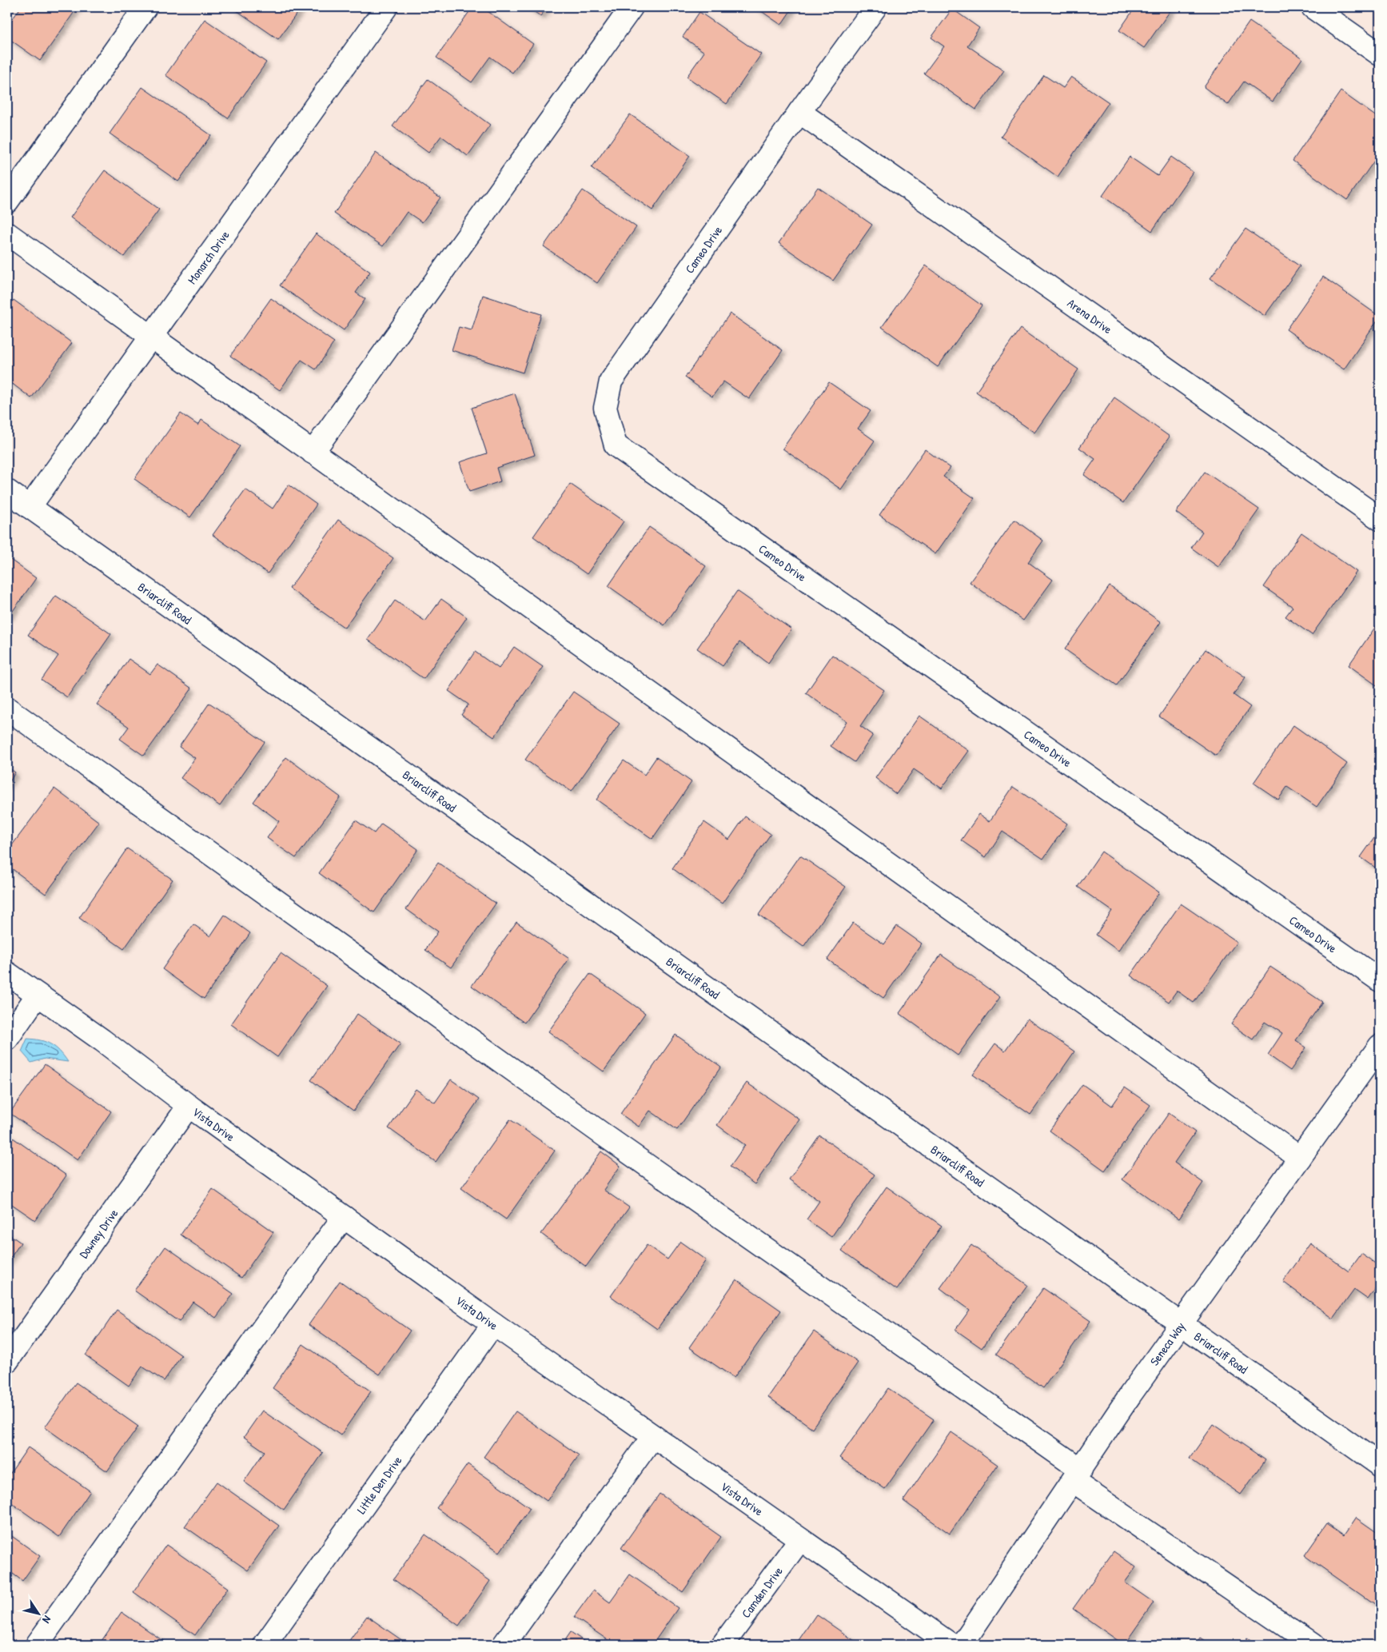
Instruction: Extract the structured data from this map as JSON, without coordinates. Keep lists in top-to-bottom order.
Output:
{
  "streets": {
    "street": [
      "Cameo Drive",
      "Monarch Drive",
      "Arena Drive",
      "Briarcliff Road",
      "Vista Drive",
      "Downey Drive",
      "Seneca Way",
      "Little Den Drive",
      "Camden Drive"
    ]
  },
  "crossings": [
    ["Cameo Drive", "Arena Drive"],
    ["Monarch Drive", "Briarcliff Road"],
    ["Briarcliff Road", "Seneca Way"],
    ["Vista Drive", "Downey Drive"],
    ["Vista Drive", "Little Den Drive"],
    ["Vista Drive", "Camden Drive"]
  ],
  "north": "bottom right"
}
